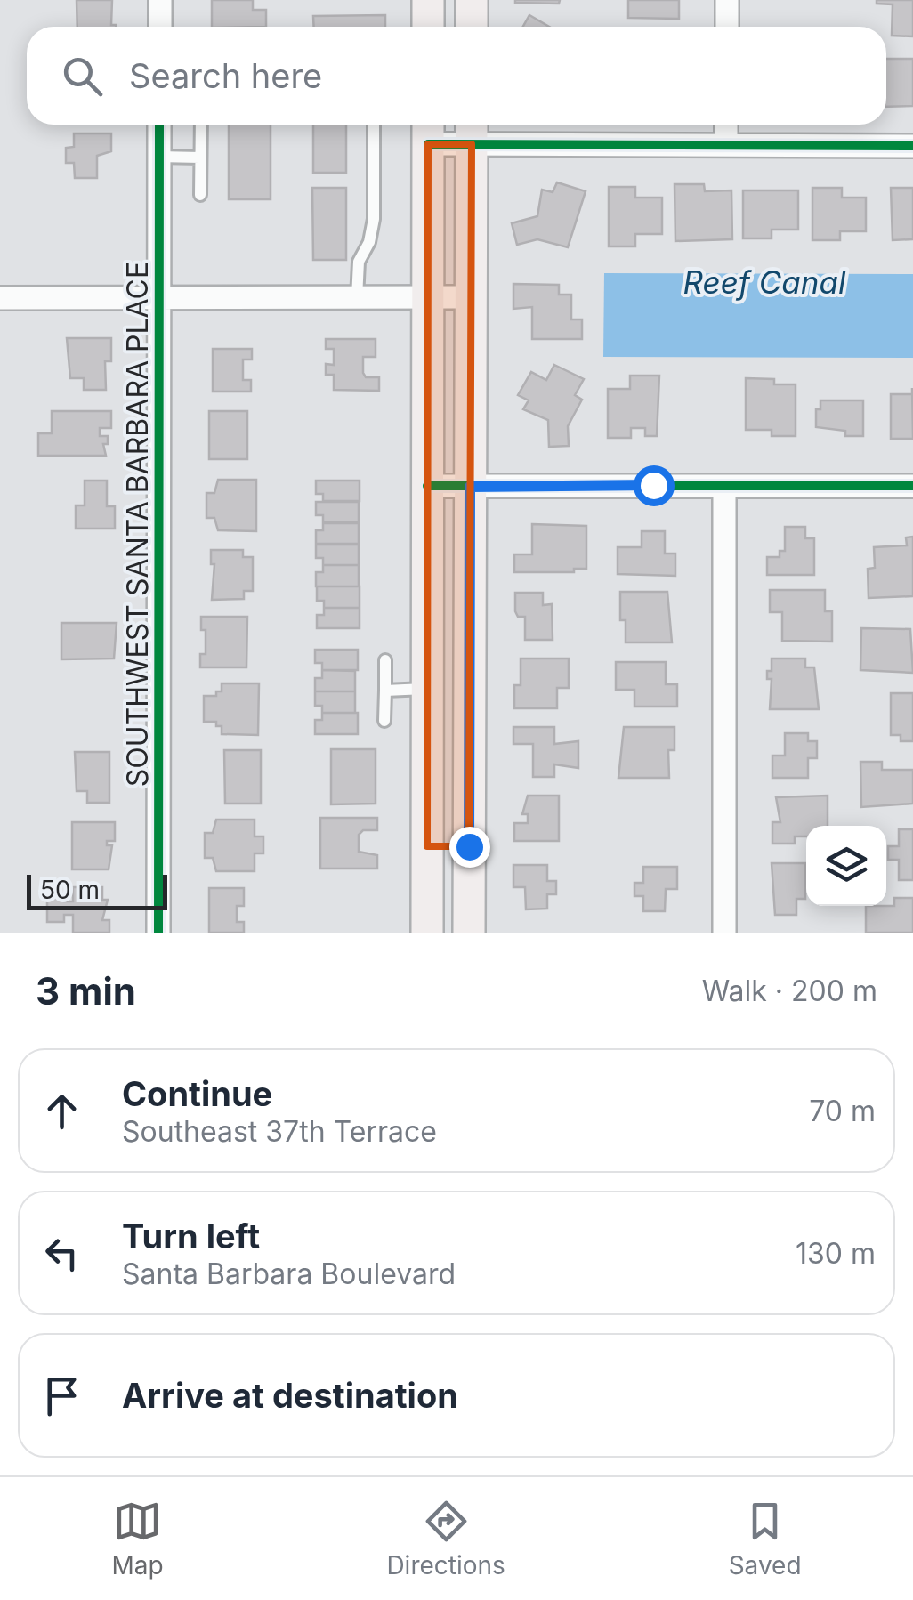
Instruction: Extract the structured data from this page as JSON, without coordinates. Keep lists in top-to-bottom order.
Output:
{
  "streets": {
    "street": ["SOUTHWEST SANTA BARBARA PLACE"]
  },
  "water": ["Reef Canal"],
  "scale_bar": "50 m",
  "page": {
    "search": "Search here",
    "scale": "50 m",
    "heading": ["3 min", "Walk · 200 m"],
    "list": [
      ["Continue", "Southeast 37th Terrace", "70 m"],
      ["Turn left", "Santa Barbara Boulevard", "130 m"],
      "Arrive at destination"
    ],
    "nav": ["Map", "Directions", "Saved"]
  }
}
